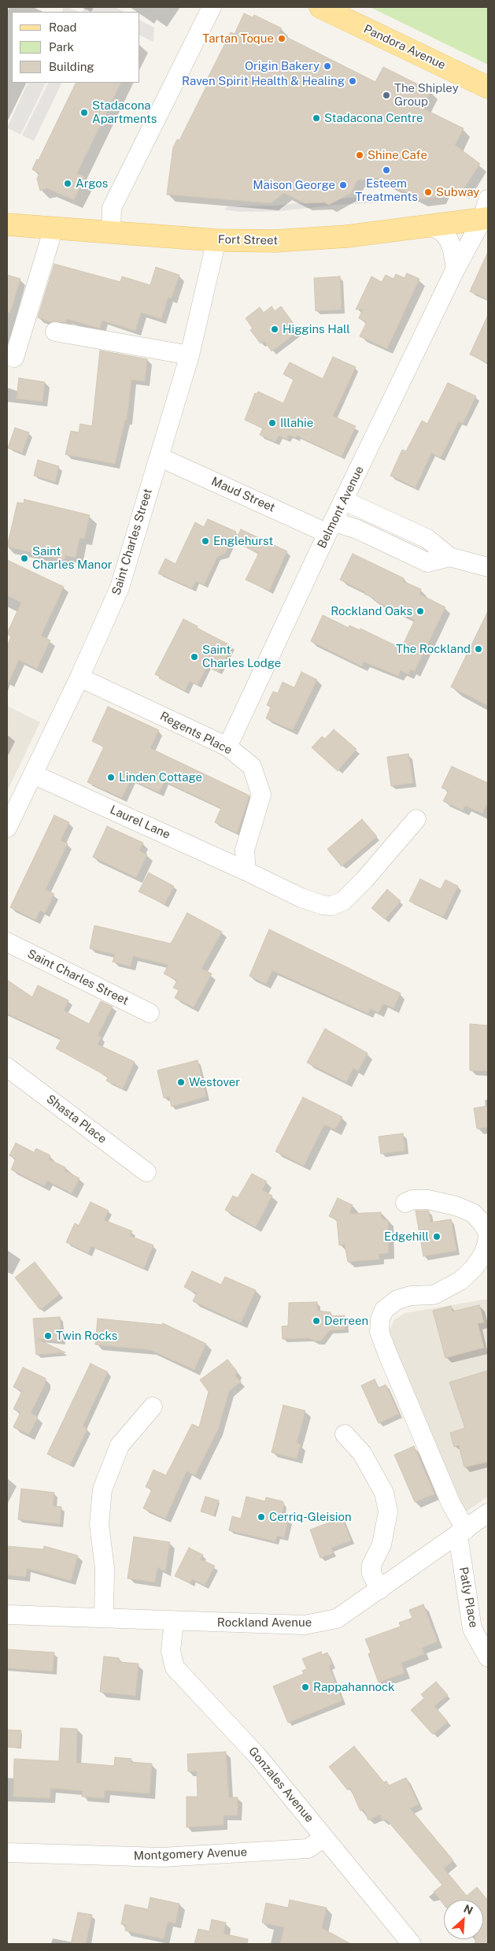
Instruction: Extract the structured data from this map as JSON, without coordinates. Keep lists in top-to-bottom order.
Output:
{
  "streets": {
    "main road": ["Pandora Avenue", "Fort Street"],
    "street": [
      "Maud Street",
      "Belmont Avenue",
      "Saint Charles Street",
      "Regents Place",
      "Laurel Lane",
      "Shasta Place",
      "Patly Place",
      "Rockland Avenue",
      "Gonzales Avenue",
      "Montgomery Avenue"
    ]
  },
  "crossings": [
    ["Fort Street", "Belmont Avenue"],
    ["Fort Street", "Saint Charles Street"],
    ["Maud Street", "Belmont Avenue"],
    ["Maud Street", "Saint Charles Street"],
    ["Belmont Avenue", "Regents Place"],
    ["Saint Charles Street", "Regents Place"],
    ["Saint Charles Street", "Laurel Lane"],
    ["Regents Place", "Laurel Lane"],
    ["Patly Place", "Rockland Avenue"],
    ["Rockland Avenue", "Gonzales Avenue"],
    ["Gonzales Avenue", "Montgomery Avenue"]
  ],
  "places": [
    "Tartan Toque",
    "Origin Bakery",
    "Raven Spirit Health & Healing",
    "The Shipley Group",
    "Stadacona Apartments",
    "Stadacona Centre",
    "Shine Cafe",
    "Esteem Treatments",
    "Argos",
    "Maison George",
    "Subway",
    "Higgins Hall",
    "Illahie",
    "Englehurst",
    "Saint Charles Manor",
    "Rockland Oaks",
    "The Rockland",
    "Saint Charles Lodge",
    "Linden Cottage",
    "Westover",
    "Edgehill",
    "Derreen",
    "Twin Rocks",
    "Cerriq-Gleision",
    "Rappahannock"
  ],
  "legend": ["Road", "Park", "Building"],
  "north": "top right"
}
